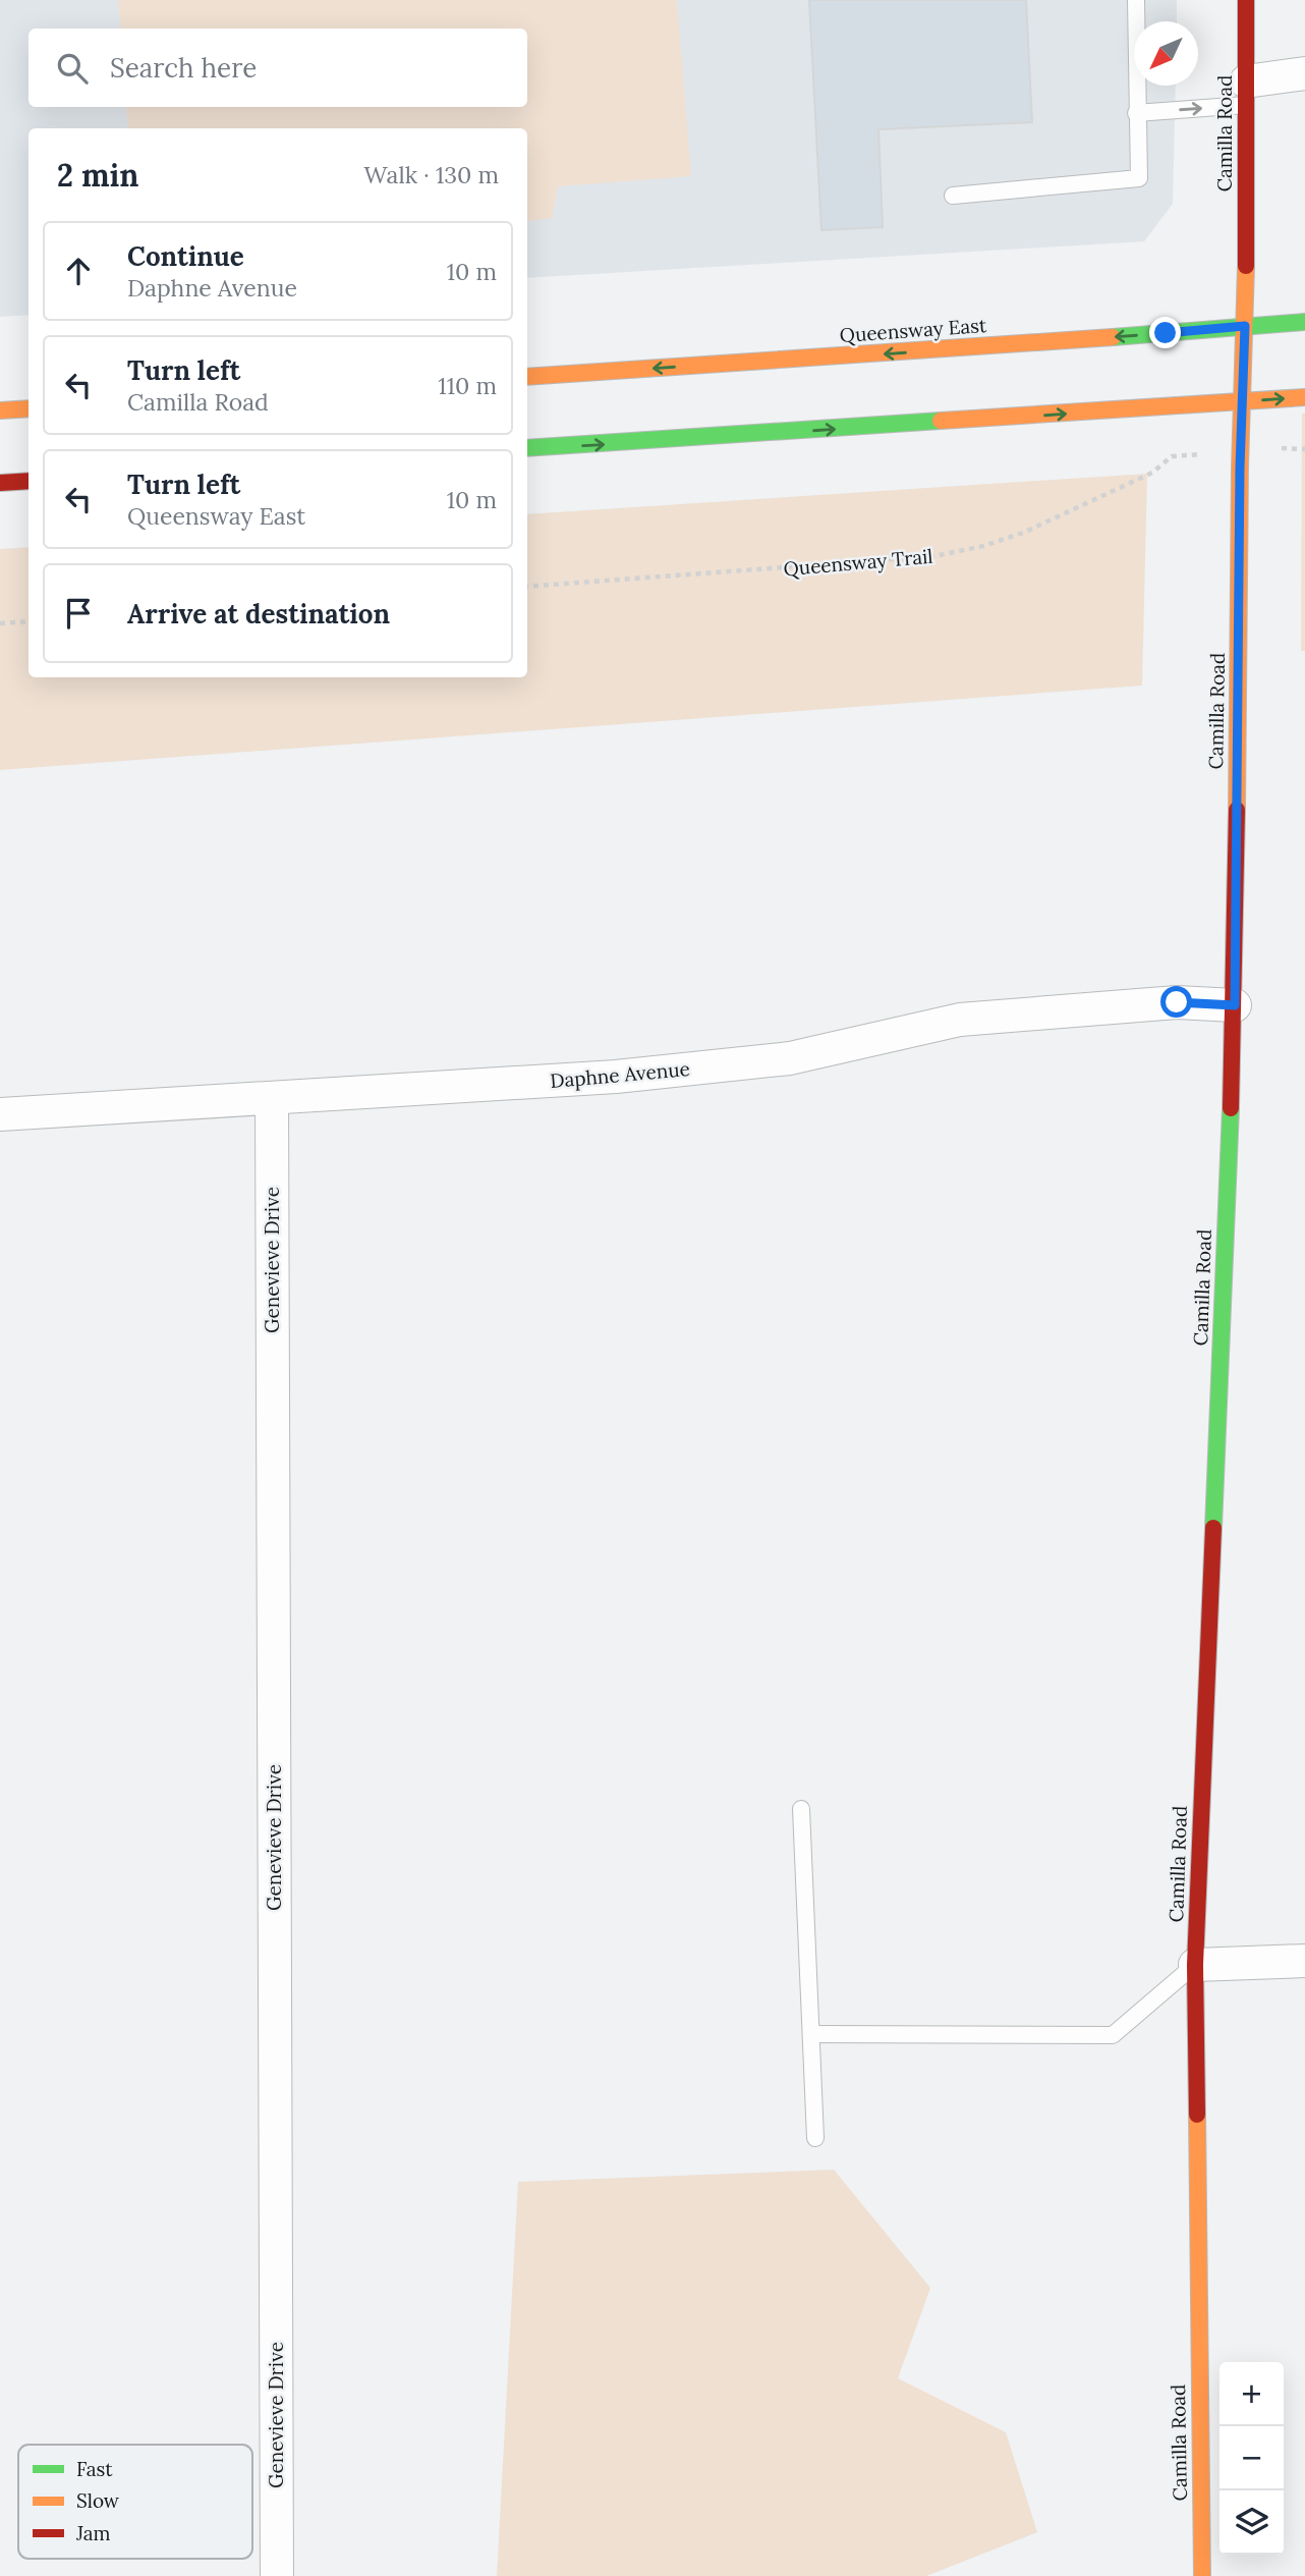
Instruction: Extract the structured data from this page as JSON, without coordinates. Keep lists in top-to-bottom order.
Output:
{
  "streets": {
    "street": [
      "Camilla Road",
      "Queensway East",
      "Daphne Avenue",
      "Genevieve Drive"
    ],
    "path": ["Queensway Trail"]
  },
  "crossings": [
    ["Camilla Road", "Queensway East"],
    ["Camilla Road", "Daphne Avenue"],
    ["Daphne Avenue", "Genevieve Drive"]
  ],
  "legend": ["Fast", "Slow", "Jam"],
  "north": "bottom left",
  "page": {
    "search": "Search here",
    "heading": ["2 min", "Walk · 130 m"],
    "list": [
      ["Continue", "Daphne Avenue", "10 m"],
      ["Turn left", "Camilla Road", "110 m"],
      ["Turn left", "Queensway East", "10 m"],
      "Arrive at destination"
    ],
    "map_buttons": ["+", "−"]
  }
}
